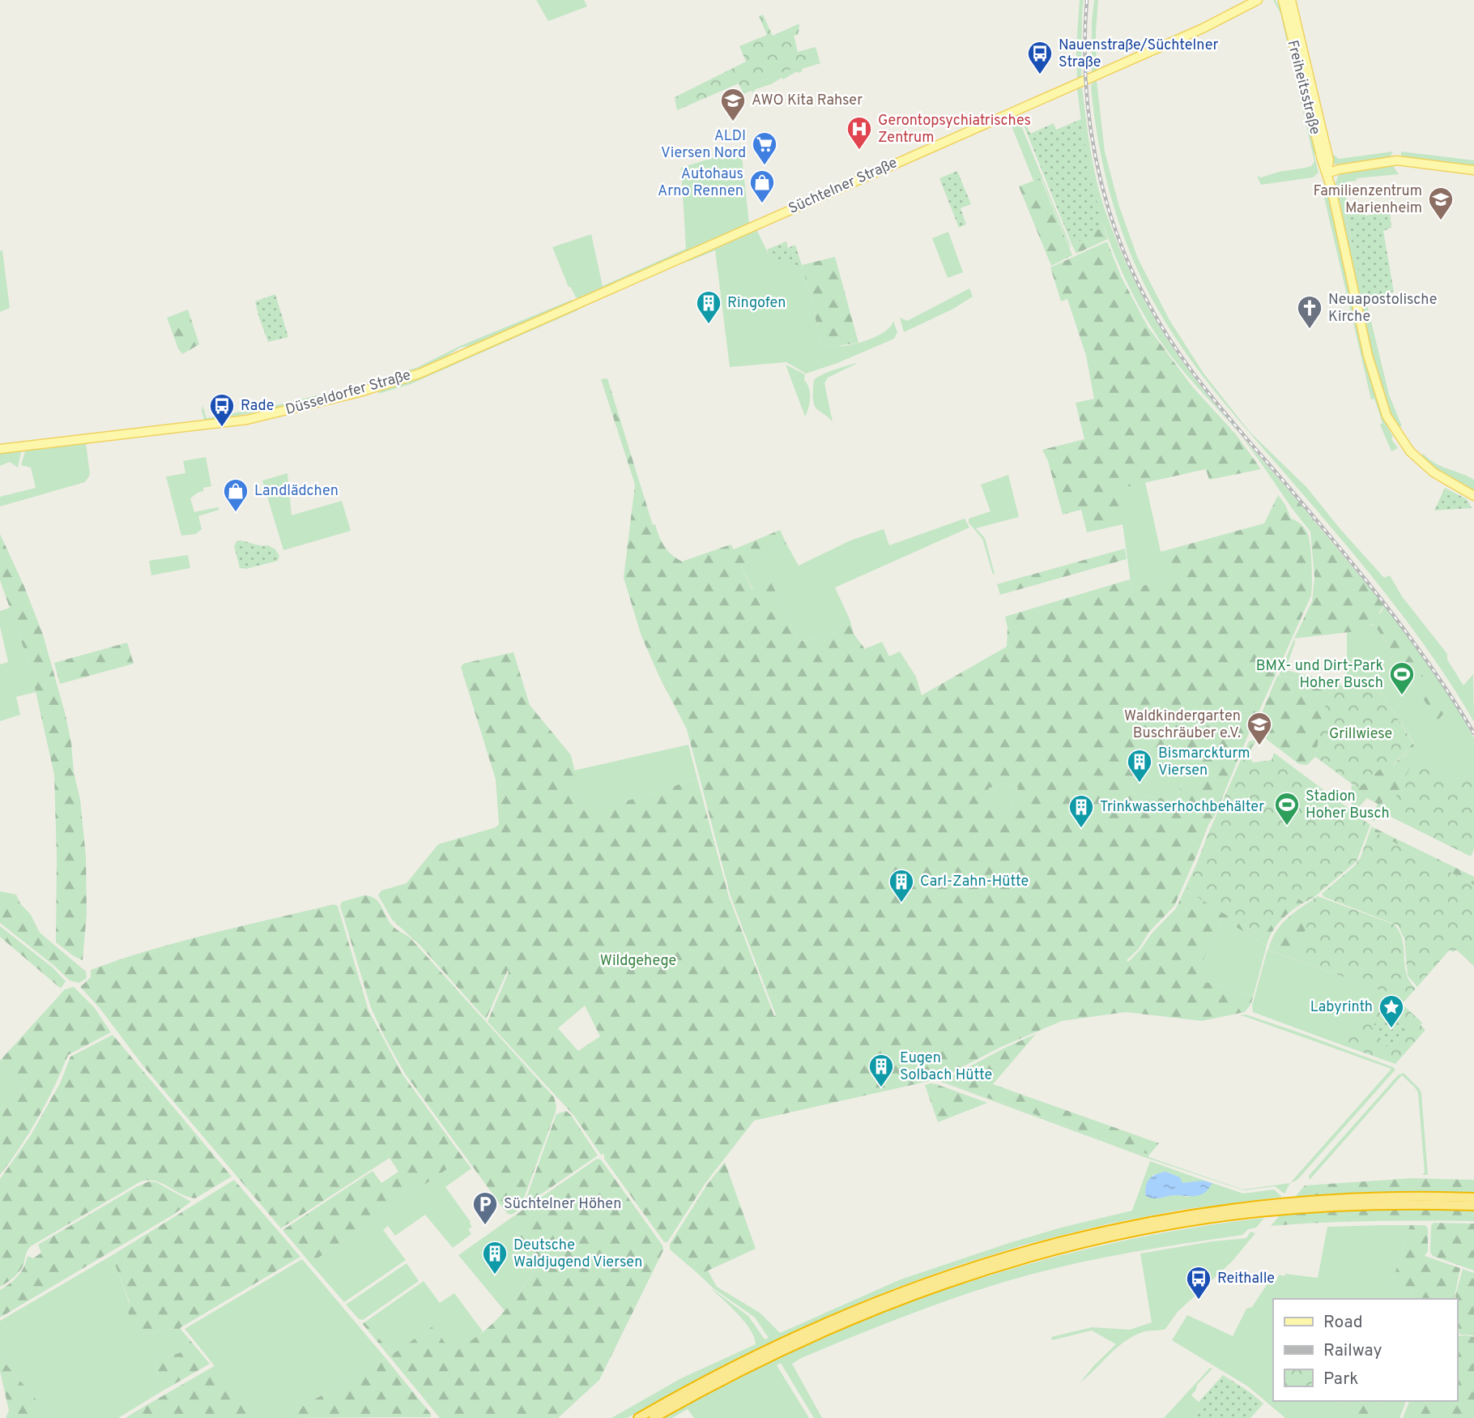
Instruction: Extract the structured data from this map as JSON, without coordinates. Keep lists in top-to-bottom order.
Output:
{
  "streets": {
    "main road": ["Freiheitsstraße", "Süchtelner Straße", "Düsseldorfer Straße"]
  },
  "crossings": [
    ["Süchtelner Straße", "Düsseldorfer Straße"]
  ],
  "parks": ["Grillwiese", "Wildgehege"],
  "places": {
    "bus stop": ["Nauenstraße/Süchtelner Straße", "Rade", "Reithalle"],
    "school or university": ["AWO Kita Rahser", "Familienzentrum Marienheim", "Waldkindergarten Buschräuber e.V."],
    "hospital": ["Gerontopsychiatrisches Zentrum"],
    "supermarket": ["ALDI Viersen Nord"],
    "shop": ["Autohaus Arno Rennen", "Landlädchen"],
    "building": [
      "Ringofen",
      "Bismarckturm Viersen",
      "Trinkwasserhochbehälter",
      "Carl-Zahn-Hütte",
      "Eugen Solbach Hütte",
      "Deutsche Waldjugend Viersen"
    ],
    "church": ["Neuapostolische Kirche"],
    "sports": ["BMX- und Dirt-Park Hoher Busch", "Stadion Hoher Busch"],
    "place": ["Labyrinth"],
    "parking": ["Süchtelner Höhen"]
  },
  "legend": ["Road", "Railway", "Park"]
}
